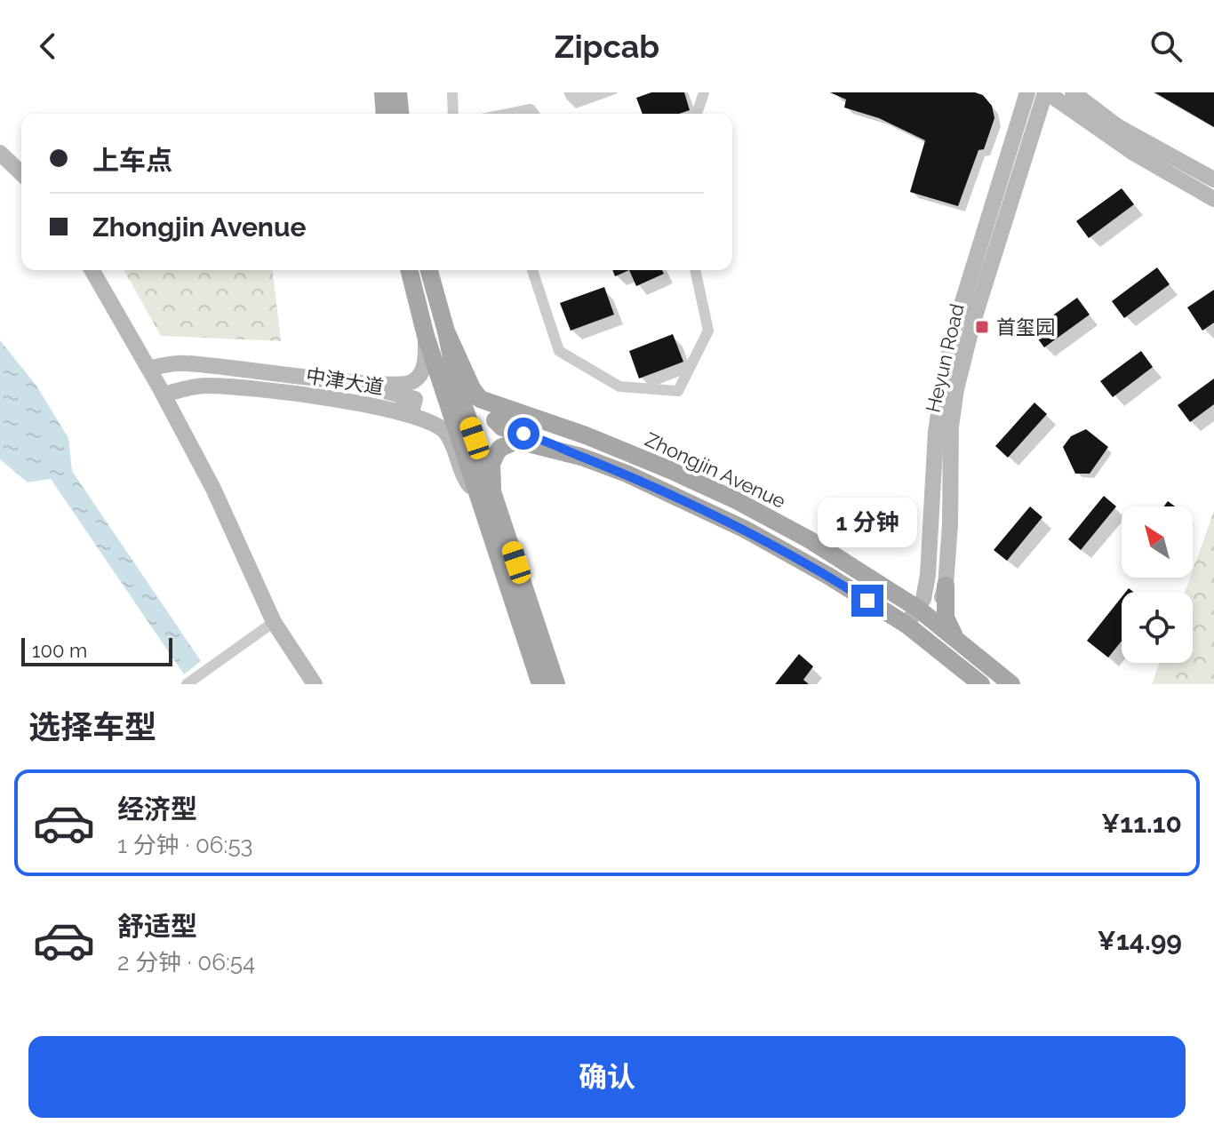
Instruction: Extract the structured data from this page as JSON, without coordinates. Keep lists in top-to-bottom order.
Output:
{
  "streets": {
    "main road": ["Zhongjin Avenue"],
    "street": ["Heyun Road", "中津大道"]
  },
  "crossings": [
    ["Heyun Road", "Zhongjin Avenue"],
    ["中津大道", "Zhongjin Avenue"]
  ],
  "places": {
    "transit": ["首玺园"]
  },
  "scale_bar": "100 m",
  "north": "top left",
  "page": {
    "header": "Zipcab",
    "banner": ["上车点", "Zhongjin Avenue"],
    "bubble": "1 分钟",
    "scale": "100 m",
    "heading": "选择车型",
    "list": [
      {
        "name": "经济型",
        "note": "1 分钟 · 06:53",
        "value": "¥11.10"
      },
      {
        "name": "舒适型",
        "note": "2 分钟 · 06:54",
        "value": "¥14.99"
      }
    ],
    "buttons": "确认"
  }
}
